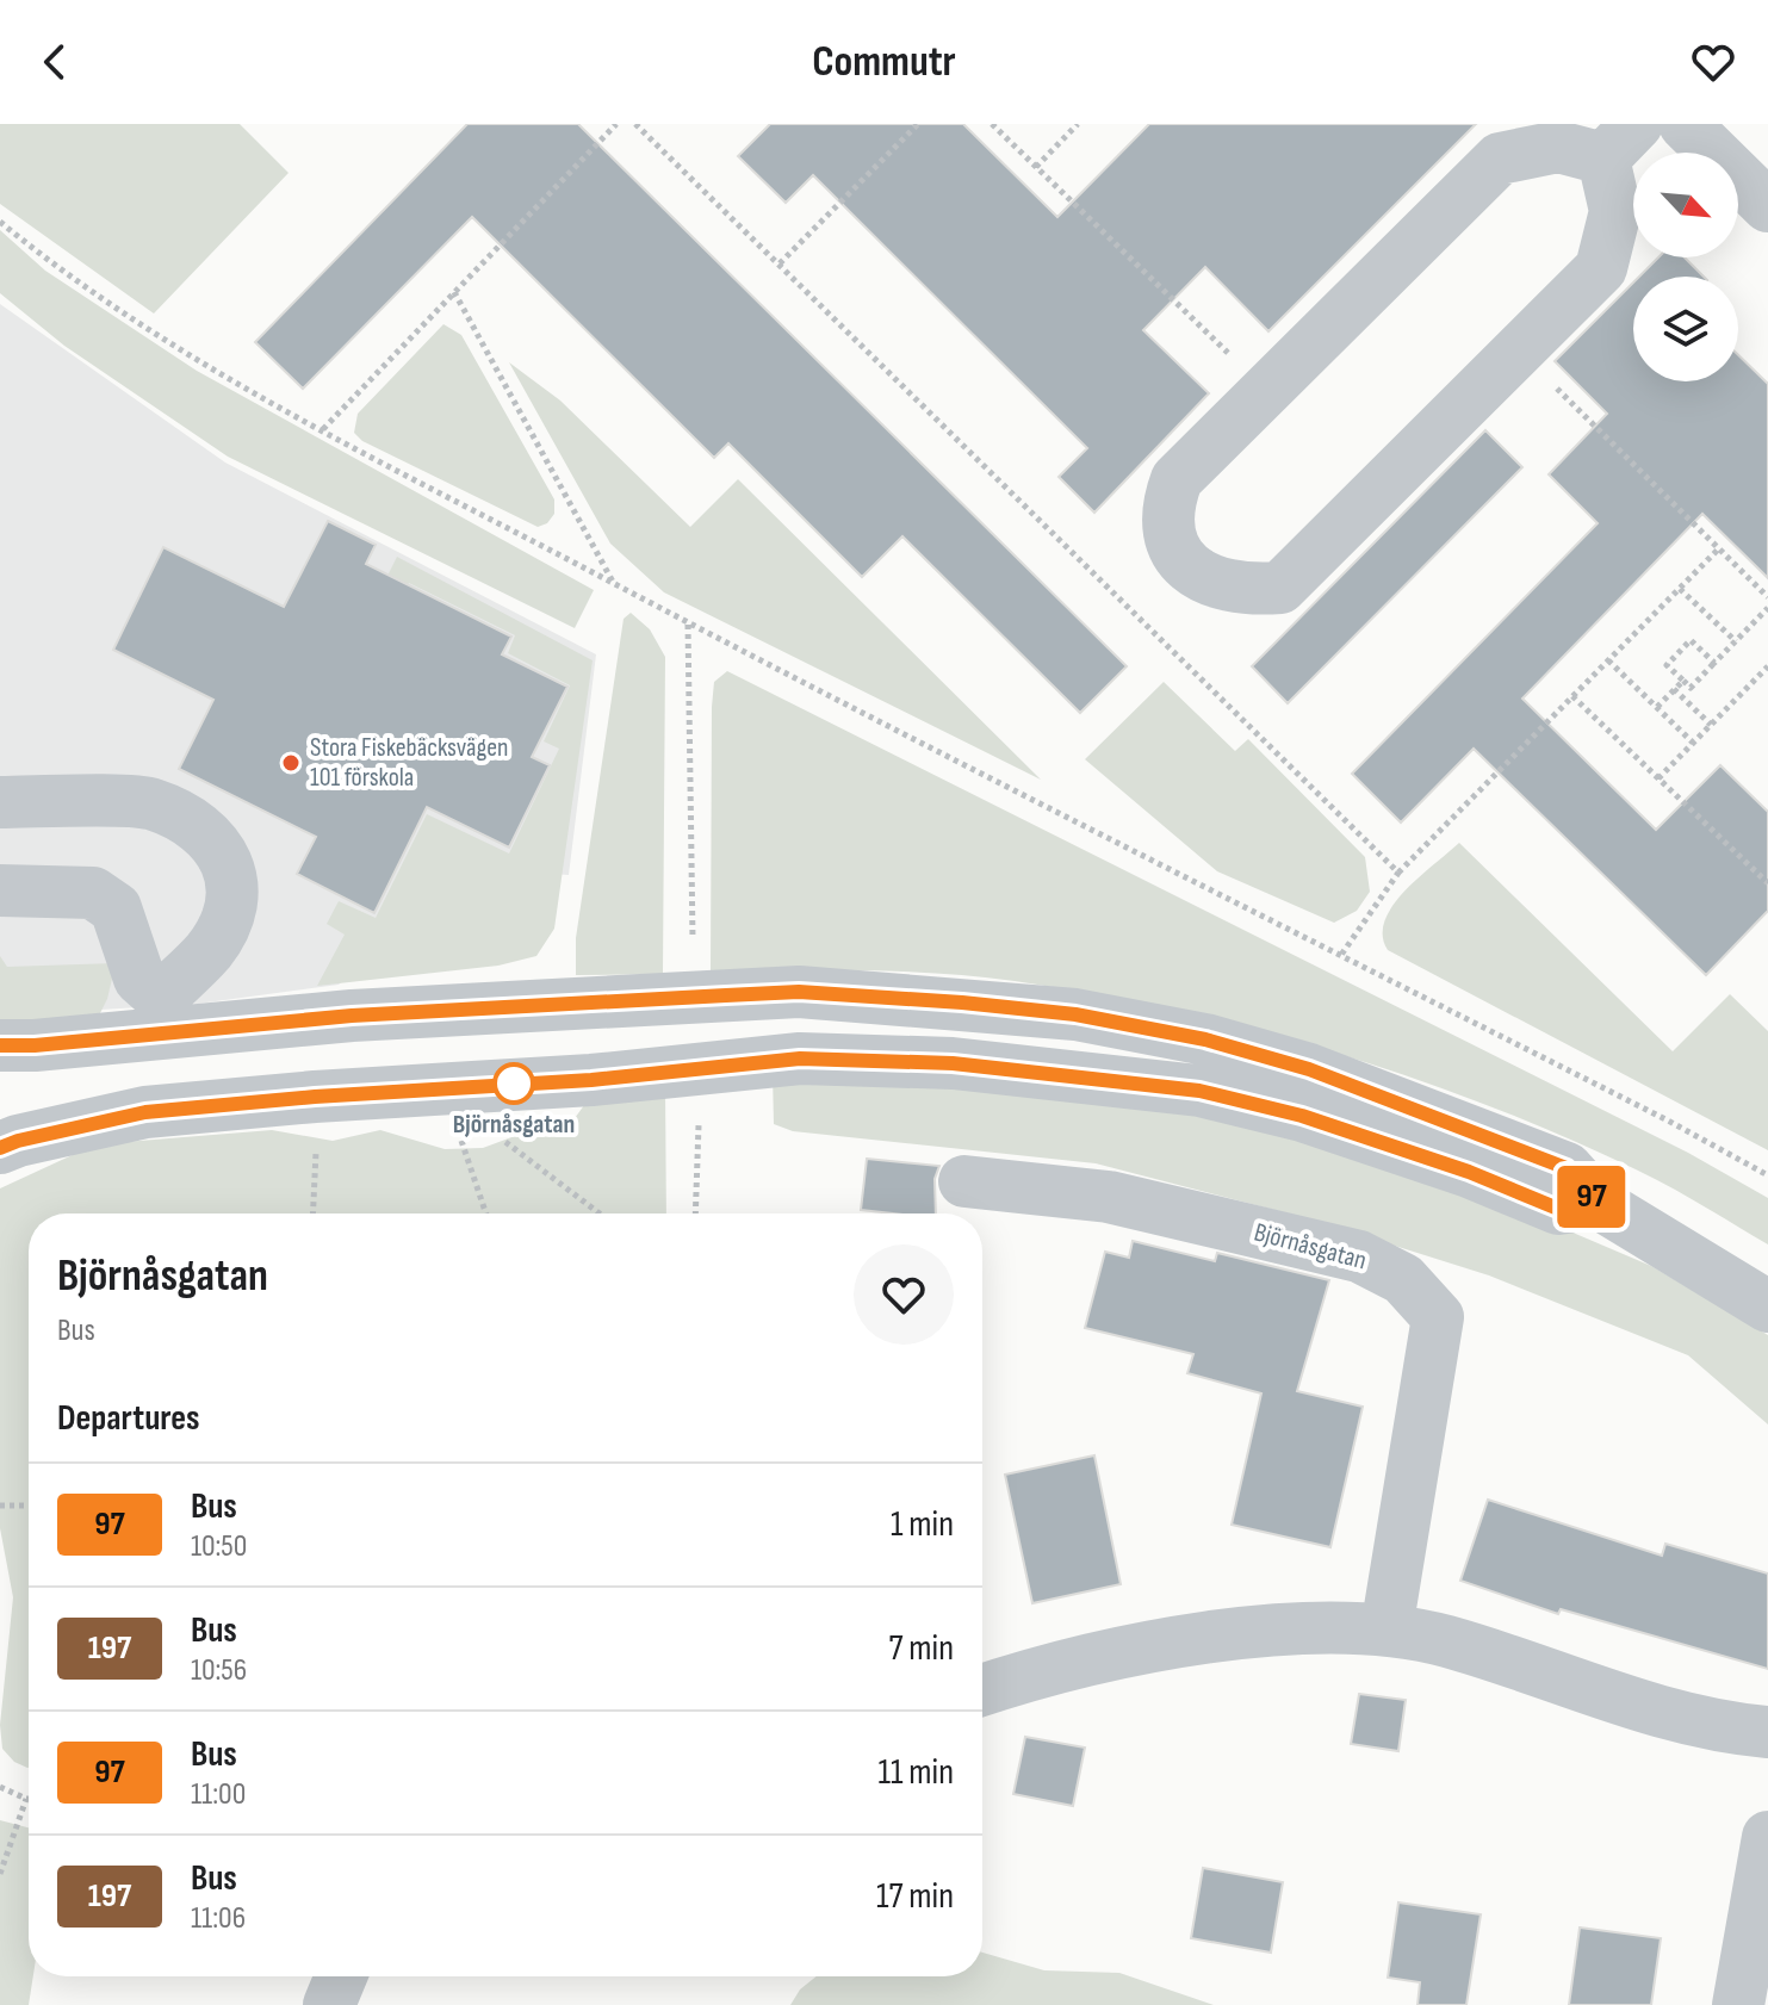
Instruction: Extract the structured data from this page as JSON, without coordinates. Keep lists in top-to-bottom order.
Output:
{
  "streets": {
    "street": ["Björnåsgatan"]
  },
  "places": ["Stora Fiskebäcksvägen 101 förskola", "Björnåsgatan"],
  "lines": ["bus line 97"],
  "north": "bottom right",
  "page": {
    "header": "Commutr",
    "on_map": "97",
    "heading": [
      ["Björnåsgatan", "Bus"],
      "Departures"
    ],
    "list": [
      {
        "mark": "97",
        "name": "Bus",
        "note": "10:50",
        "value": "1 min"
      },
      {
        "mark": "197",
        "name": "Bus",
        "note": "10:56",
        "value": "7 min"
      },
      {
        "mark": "97",
        "name": "Bus",
        "note": "11:00",
        "value": "11 min"
      },
      {
        "mark": "197",
        "name": "Bus",
        "note": "11:06",
        "value": "17 min"
      }
    ]
  }
}
